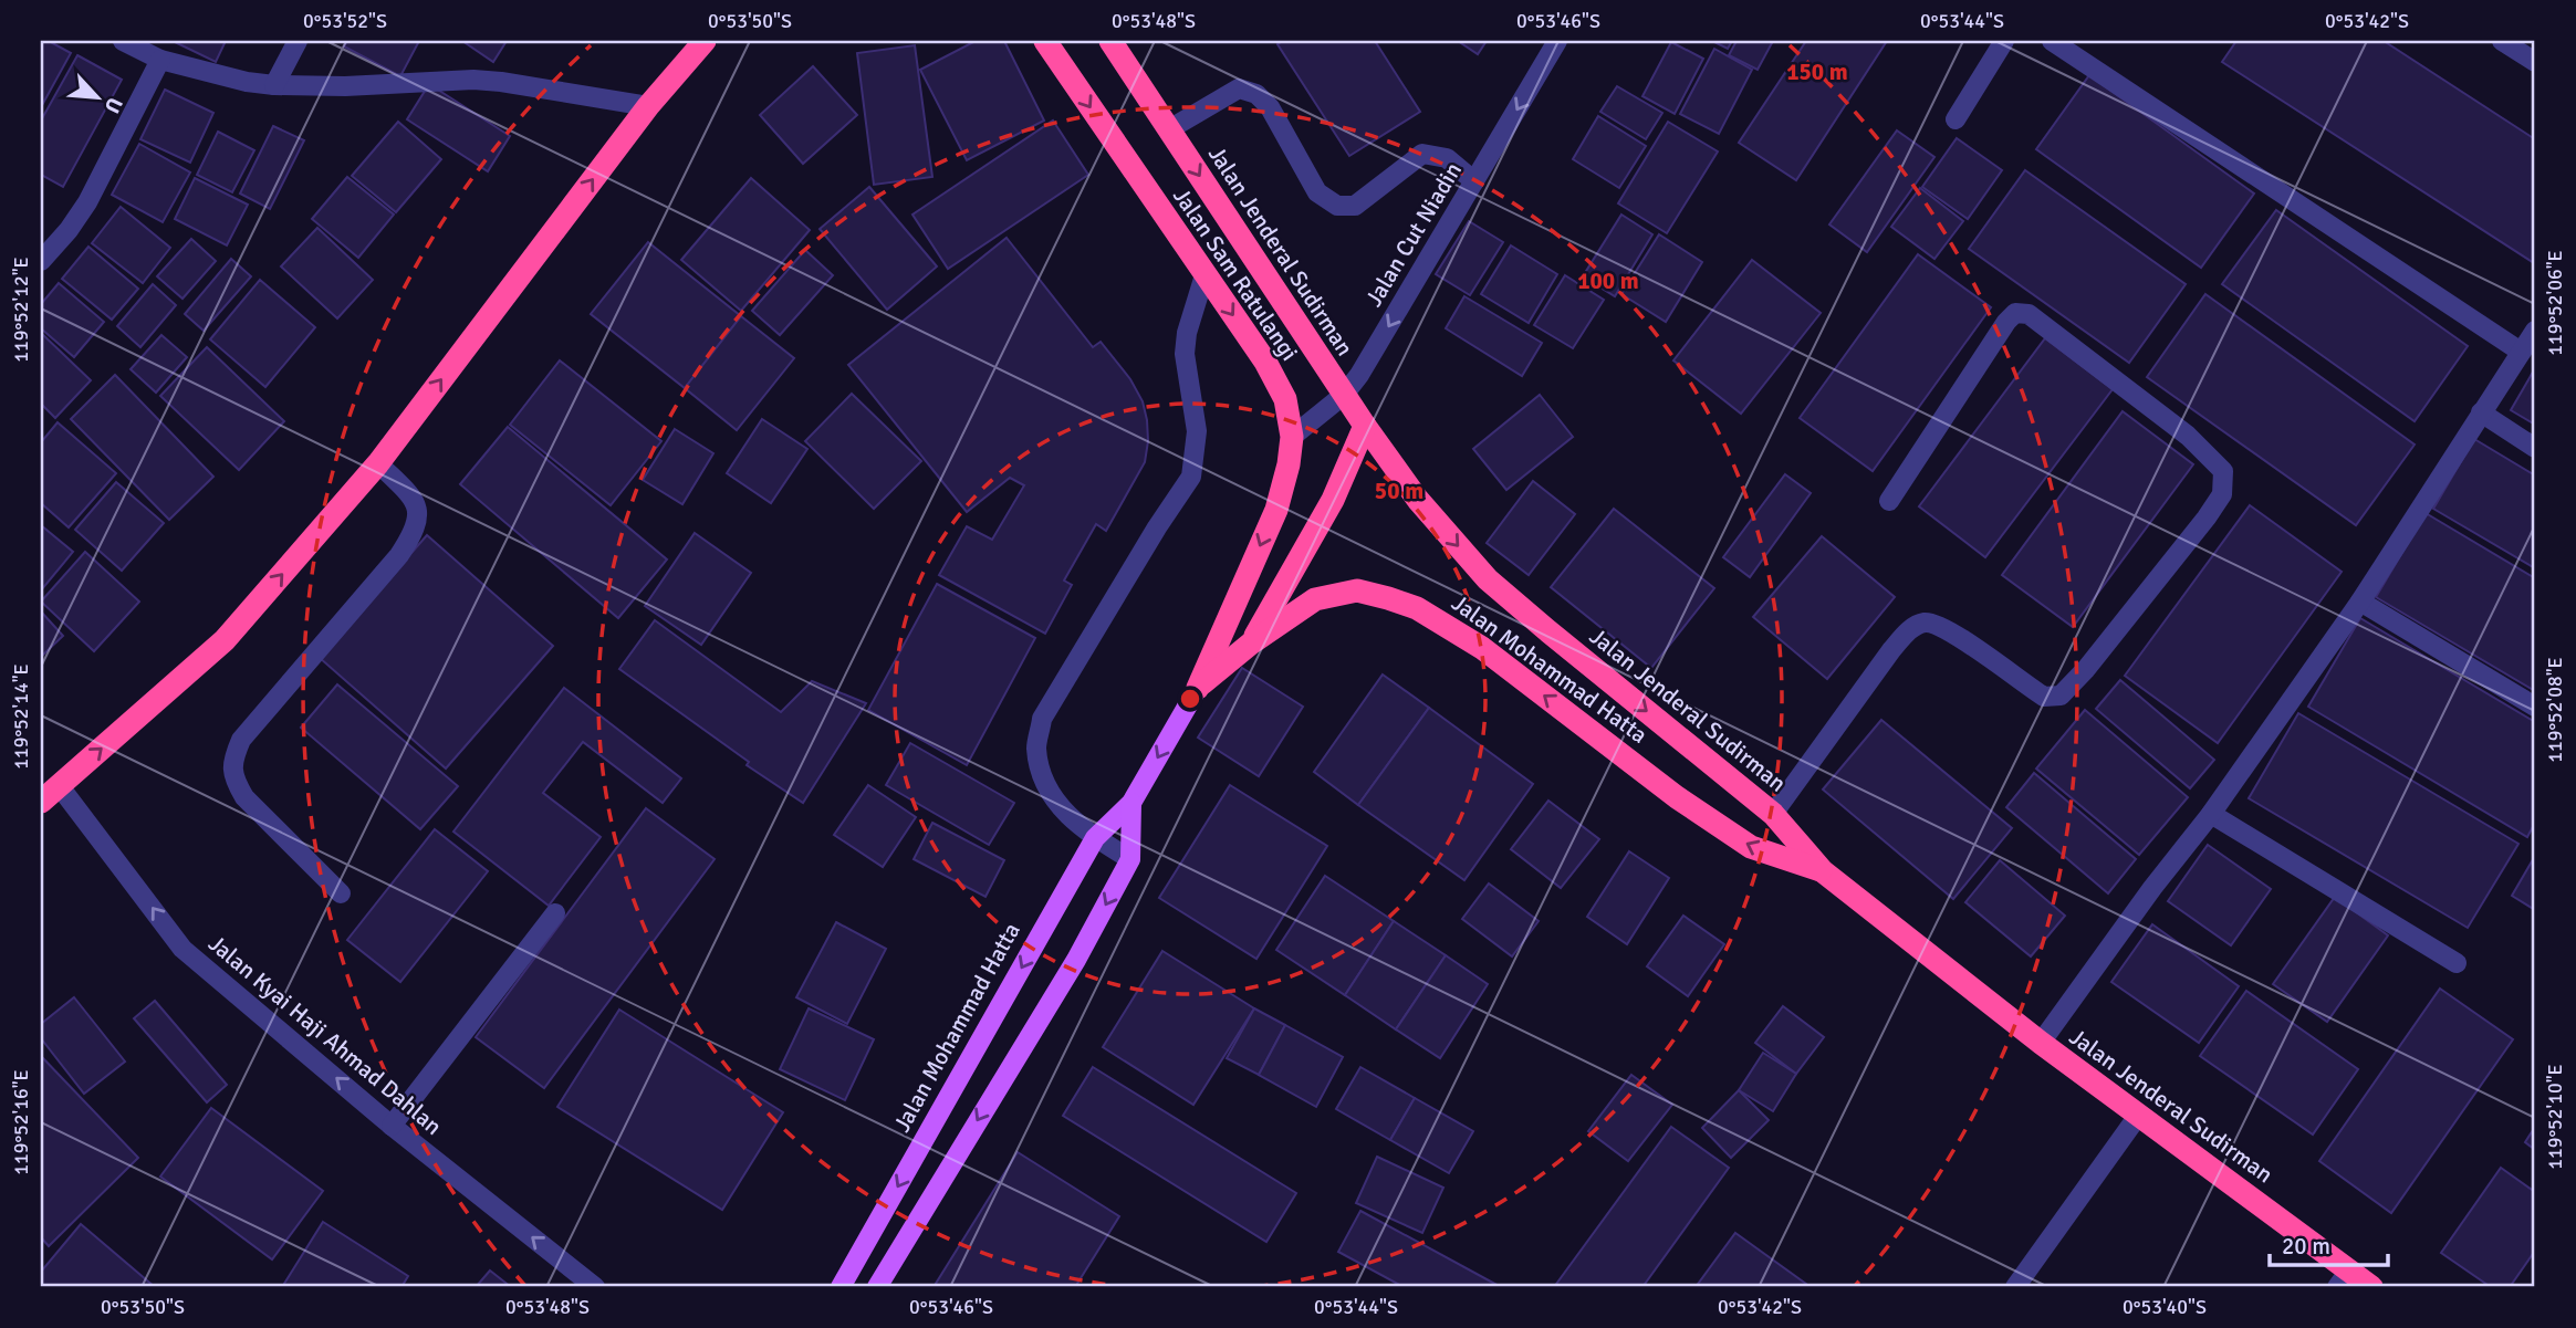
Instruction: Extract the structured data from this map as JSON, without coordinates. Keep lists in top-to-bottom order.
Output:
{
  "streets": {
    "highway": ["Jalan Jenderal Sudirman", "Jalan Sam Ratulangi", "Jalan Mohammad Hatta"],
    "street": ["Jalan Cut Niadin", "Jalan Kyai Haji Ahmad Dahlan"]
  },
  "crossings": [
    ["Jalan Cut Niadin", "Jalan Jenderal Sudirman"],
    ["Jalan Cut Niadin", "Jalan Sam Ratulangi"],
    ["Jalan Jenderal Sudirman", "Jalan Mohammad Hatta"],
    ["Jalan Sam Ratulangi", "Jalan Mohammad Hatta"]
  ],
  "one_way": [
    "Jalan Cut Niadin",
    "Jalan Jenderal Sudirman",
    "Jalan Sam Ratulangi",
    "Jalan Kyai Haji Ahmad Dahlan"
  ],
  "scale_bar": "20 m",
  "north": "bottom right",
  "coordinates": [
    "0°53'52\"S",
    "0°53'50\"S",
    "0°53'48\"S",
    "0°53'46\"S",
    "0°53'44\"S",
    "0°53'42\"S",
    "119°52'06\"E",
    "119°52'12\"E",
    "119°52'08\"E",
    "119°52'14\"E",
    "119°52'10\"E",
    "119°52'16\"E",
    "0°53'40\"S"
  ],
  "rings": ["150 m", "100 m", "50 m"]
}
